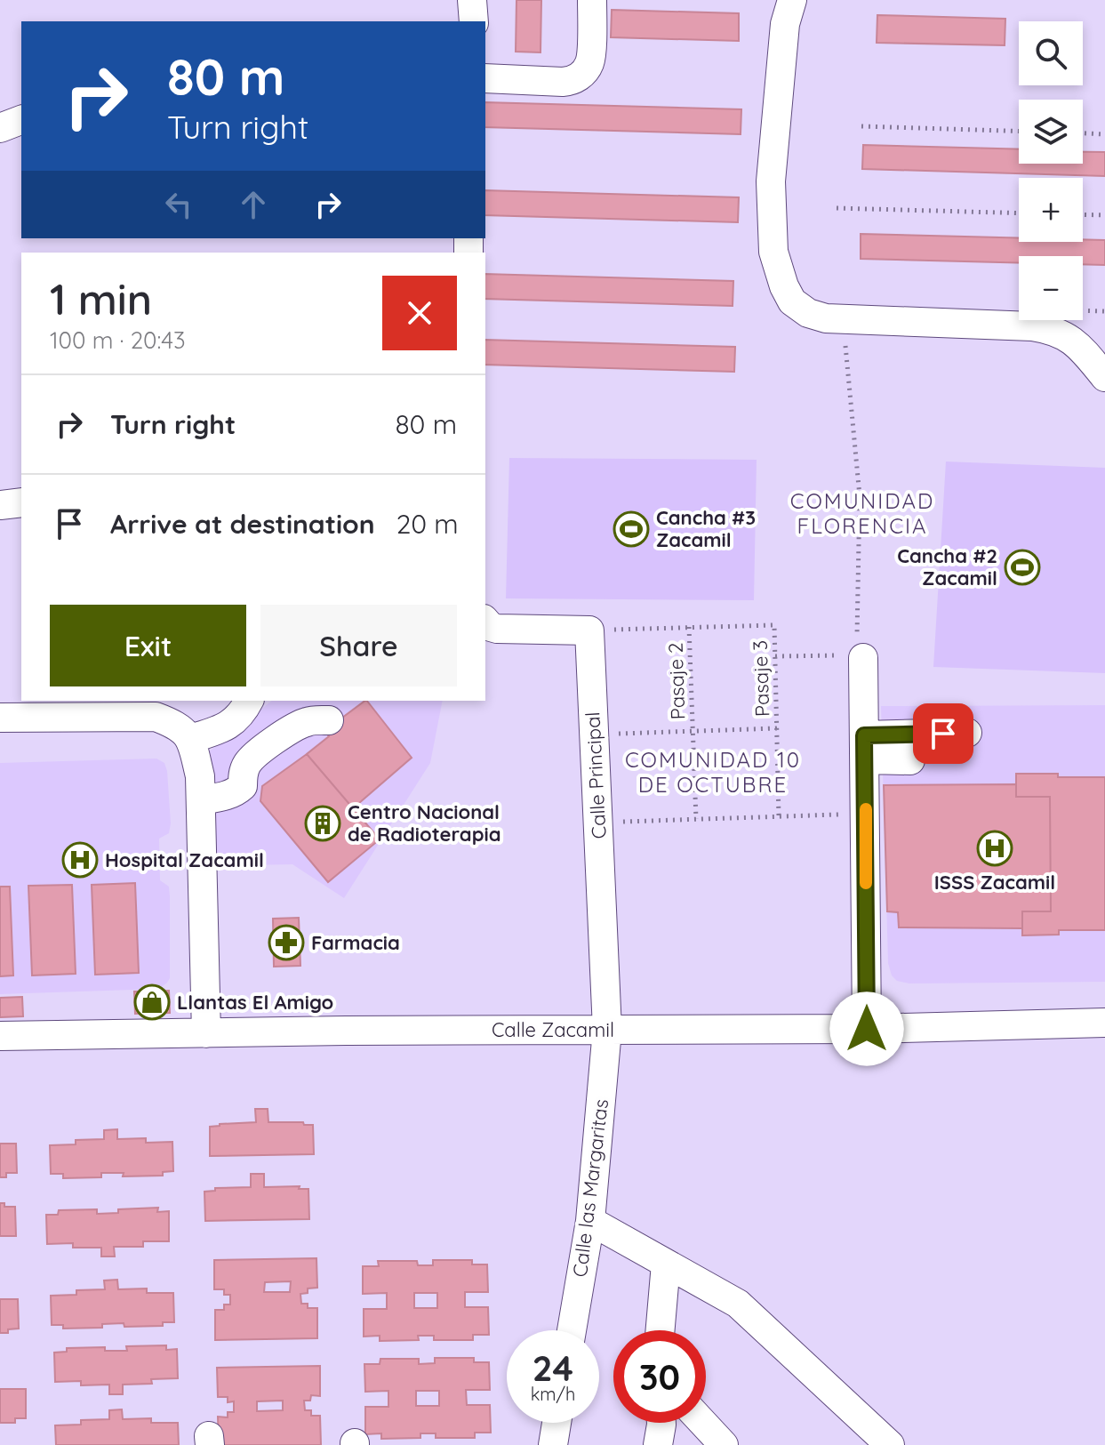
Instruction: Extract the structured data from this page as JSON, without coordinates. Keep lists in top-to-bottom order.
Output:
{
  "streets": {
    "street": ["Calle Principal", "Calle Zacamil", "Calle las Margaritas"],
    "path": ["Pasaje 3", "Pasaje 2"]
  },
  "crossings": [
    ["Pasaje 3", "Pasaje 2"],
    ["Calle Principal", "Calle Zacamil"],
    ["Calle Principal", "Calle las Margaritas"],
    ["Calle Zacamil", "Calle las Margaritas"]
  ],
  "districts": ["COMUNIDAD FLORENCIA", "COMUNIDAD 10 DE OCTUBRE"],
  "places": {
    "sports": ["Cancha #3 Zacamil", "Cancha #2 Zacamil"],
    "building": ["Centro Nacional de Radioterapia"],
    "hospital": ["ISSS Zacamil", "Hospital Zacamil"],
    "pharmacy": ["Farmacia"],
    "shop": ["Llantas El Amigo"]
  },
  "page": {
    "map_buttons": ["+", "−"],
    "turn": ["80 m", "Turn right"],
    "heading": ["1 min", "100 m · 20:43"],
    "list": [
      {
        "name": "Turn right",
        "value": "80 m"
      },
      {
        "name": "Arrive at destination",
        "value": "20 m"
      }
    ],
    "buttons": ["Exit", "Share"],
    "speed": "24 km/h",
    "limit": "30"
  }
}
